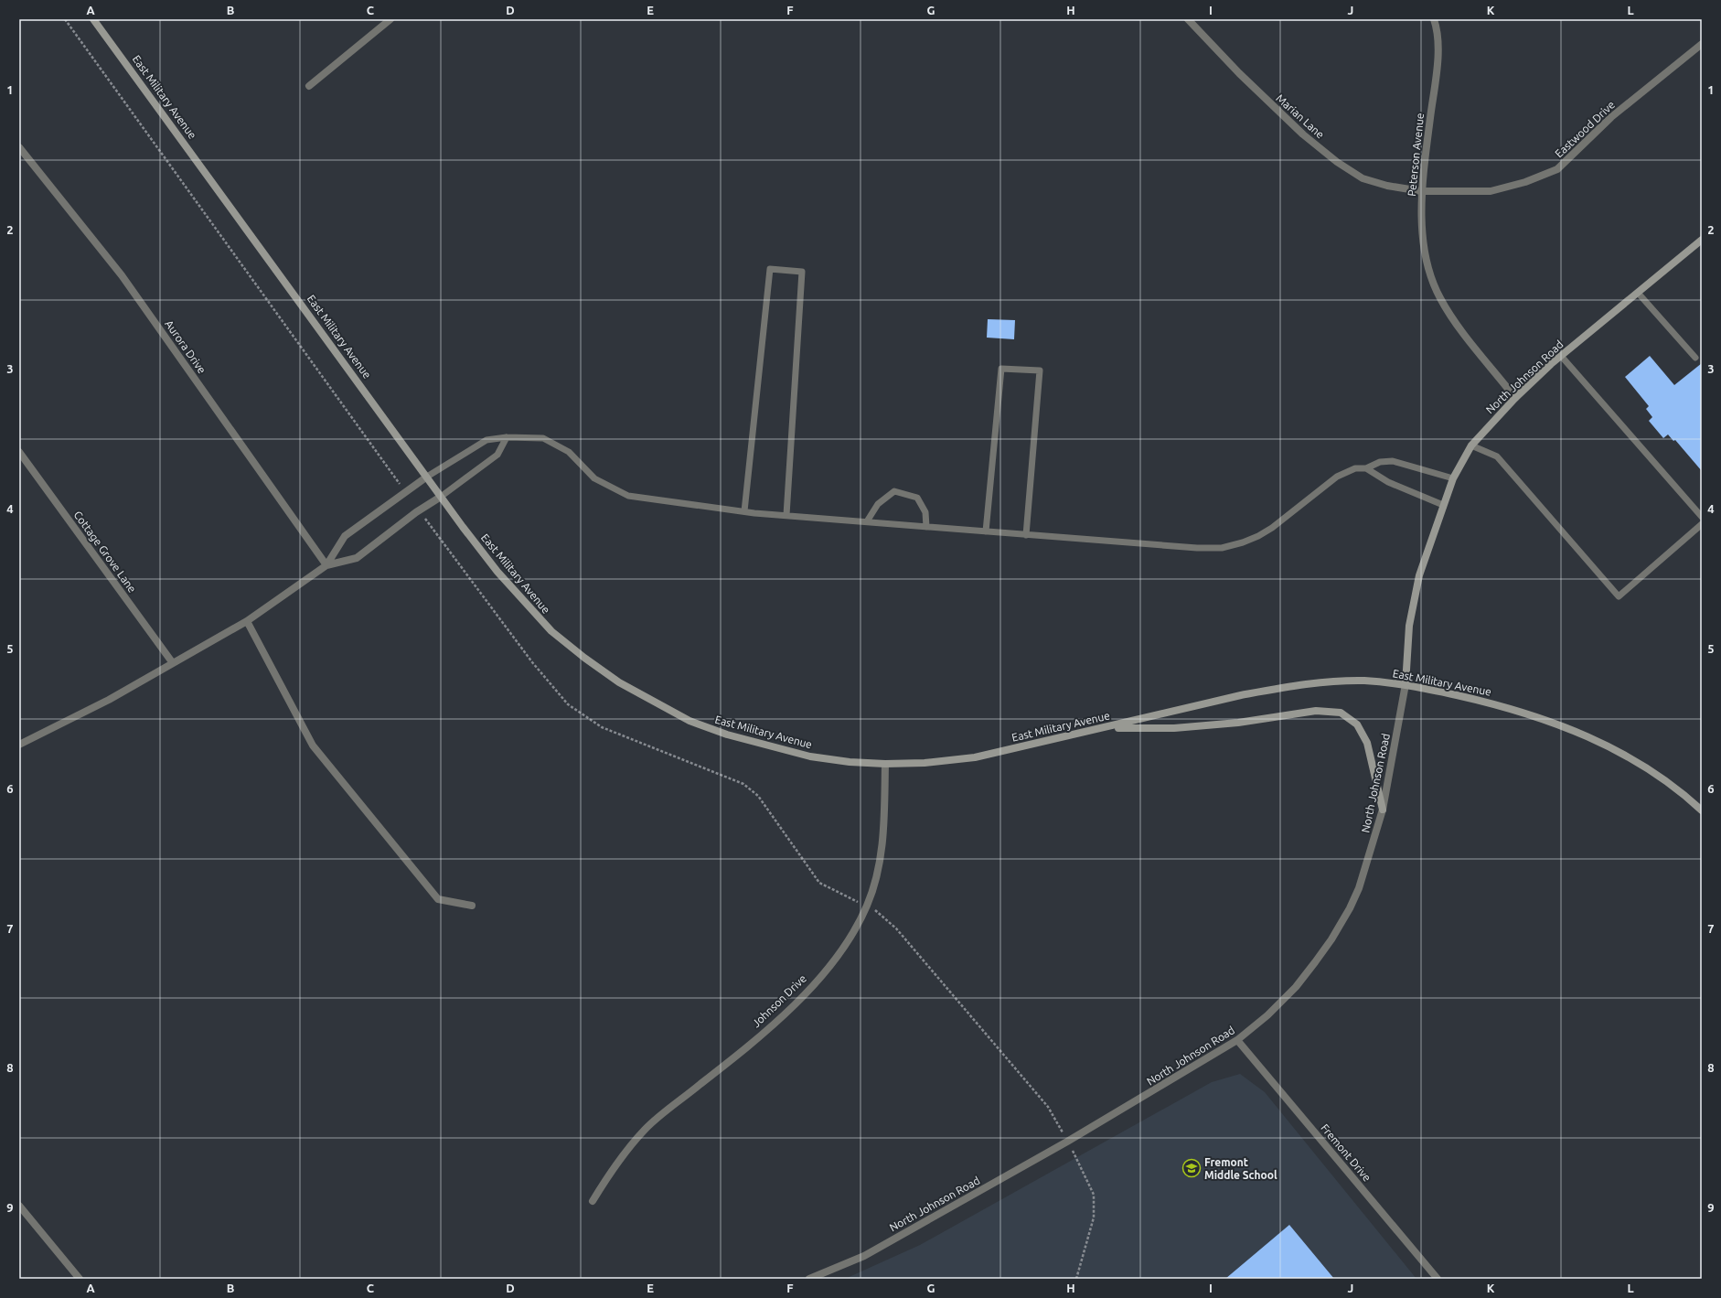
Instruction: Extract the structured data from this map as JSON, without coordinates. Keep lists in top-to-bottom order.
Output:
{
  "streets": {
    "main road": ["East Military Avenue", "North Johnson Road"],
    "street": [
      "Marian Lane",
      "Eastwood Drive",
      "Peterson Avenue",
      "Aurora Drive",
      "Cottage Grove Lane",
      "Johnson Drive",
      "Fremont Drive"
    ]
  },
  "crossings": [
    ["East Military Avenue", "North Johnson Road"],
    ["East Military Avenue", "Johnson Drive"],
    ["Marian Lane", "Eastwood Drive"],
    ["Marian Lane", "Peterson Avenue"],
    ["Eastwood Drive", "Peterson Avenue"],
    ["Peterson Avenue", "North Johnson Road"],
    ["North Johnson Road", "Fremont Drive"]
  ],
  "places": {
    "school or university": ["Fremont Middle School"]
  },
  "grid": {
    "columns": [
      "A",
      "B",
      "C",
      "D",
      "E",
      "F",
      "G",
      "H",
      "I",
      "J",
      "K",
      "L"
    ],
    "rows": [
      "1",
      "2",
      "3",
      "4",
      "5",
      "6",
      "7",
      "8",
      "9"
    ]
  }
}
